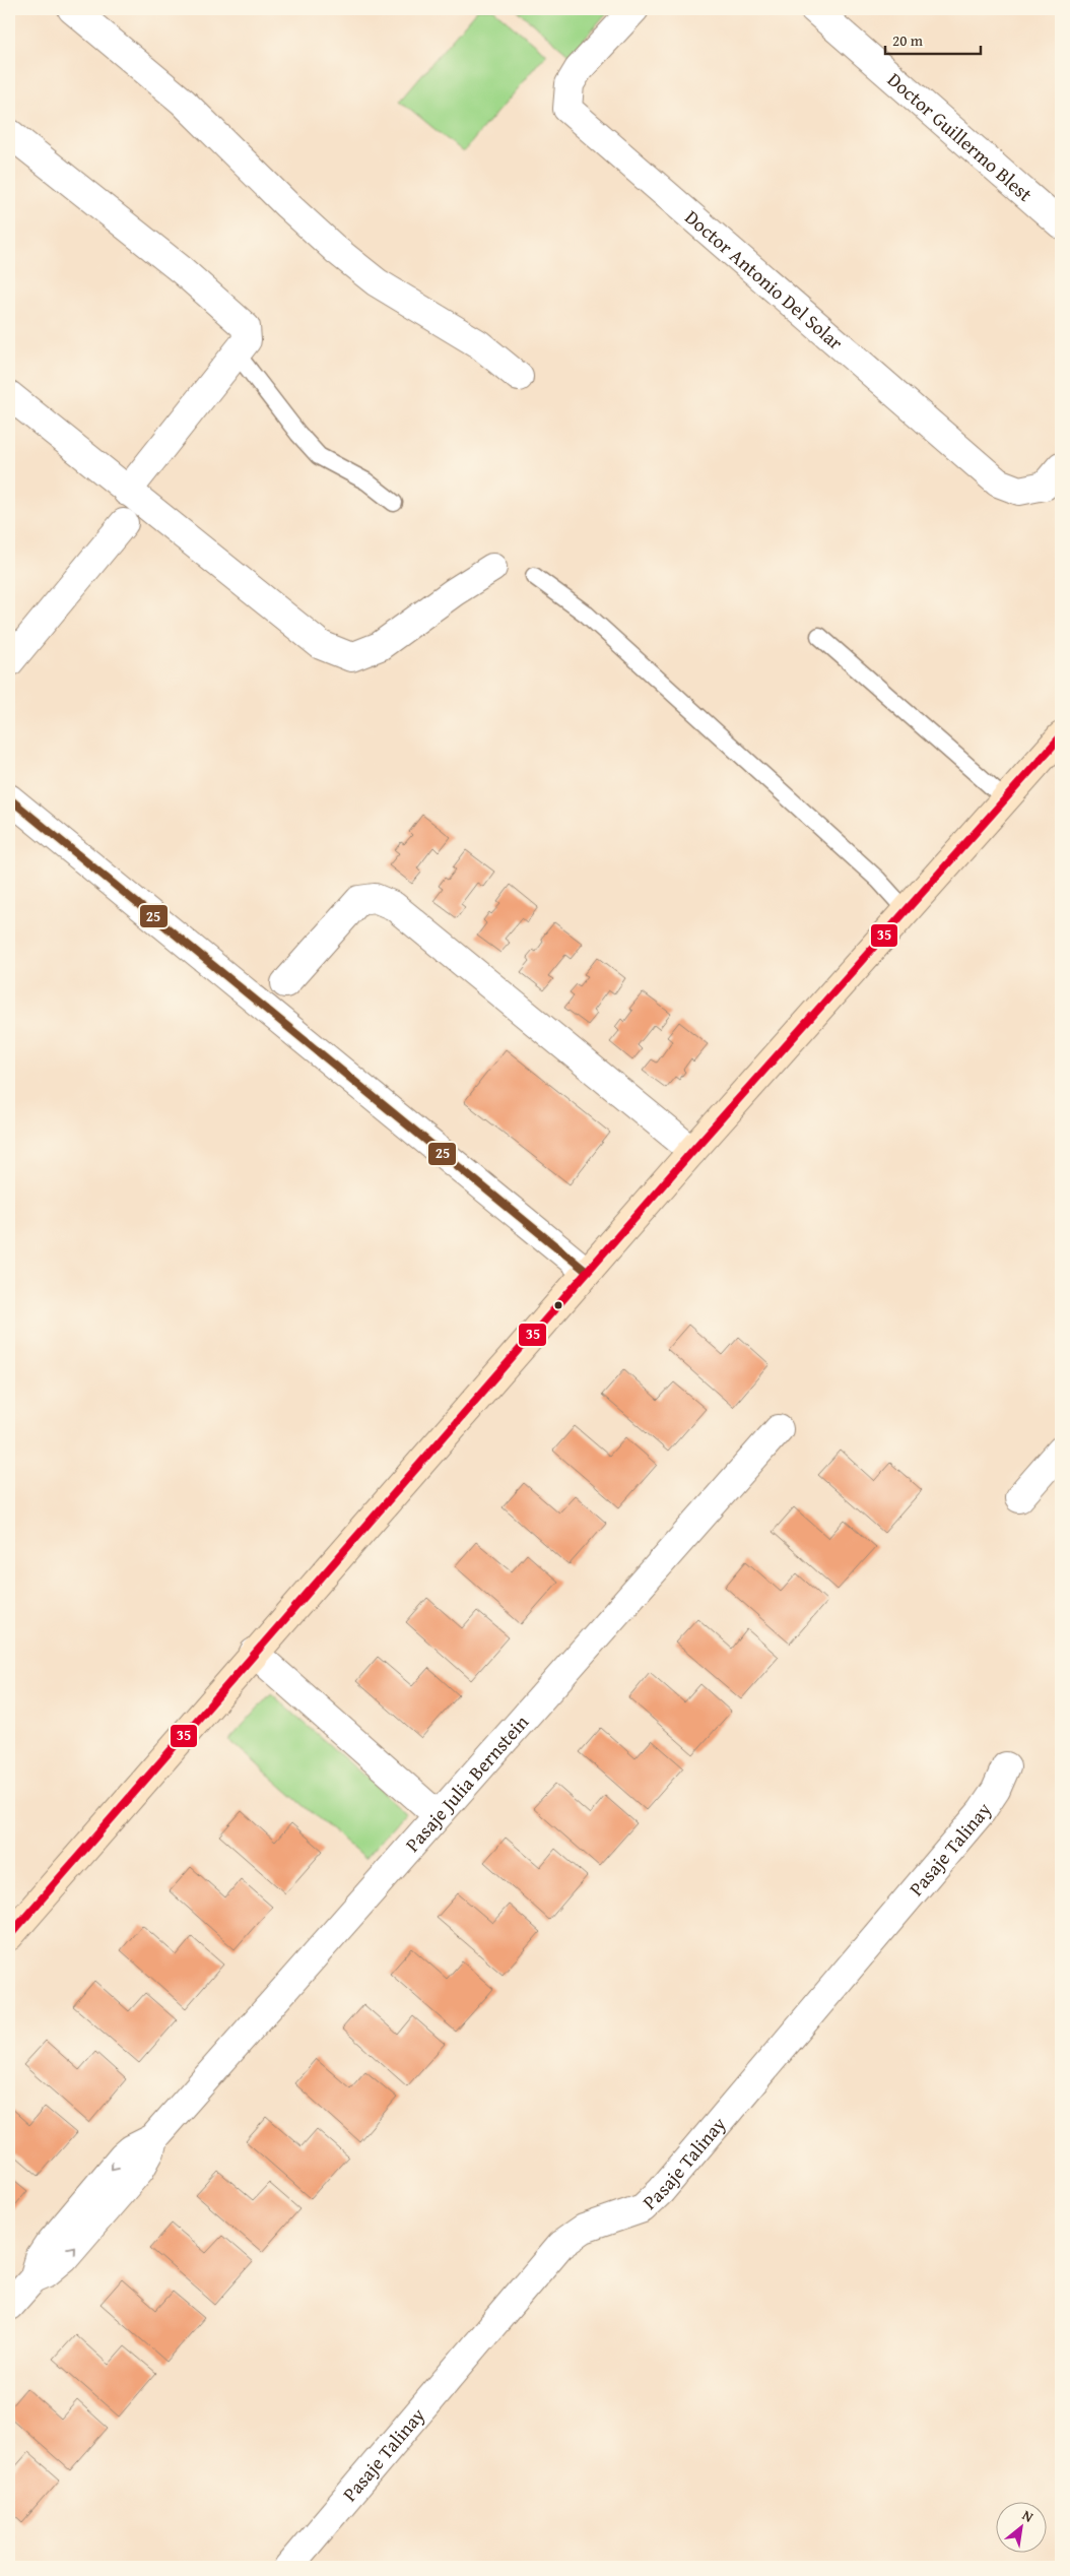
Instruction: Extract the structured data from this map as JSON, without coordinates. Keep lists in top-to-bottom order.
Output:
{
  "streets": {
    "street": [
      "Doctor Guillermo Blest",
      "Doctor Antonio Del Solar",
      "Pasaje Julia Bernstein",
      "Pasaje Talinay"
    ]
  },
  "lines": ["transit line 35", "transit line 25"],
  "scale_bar": "20 m",
  "north": "top right"
}
